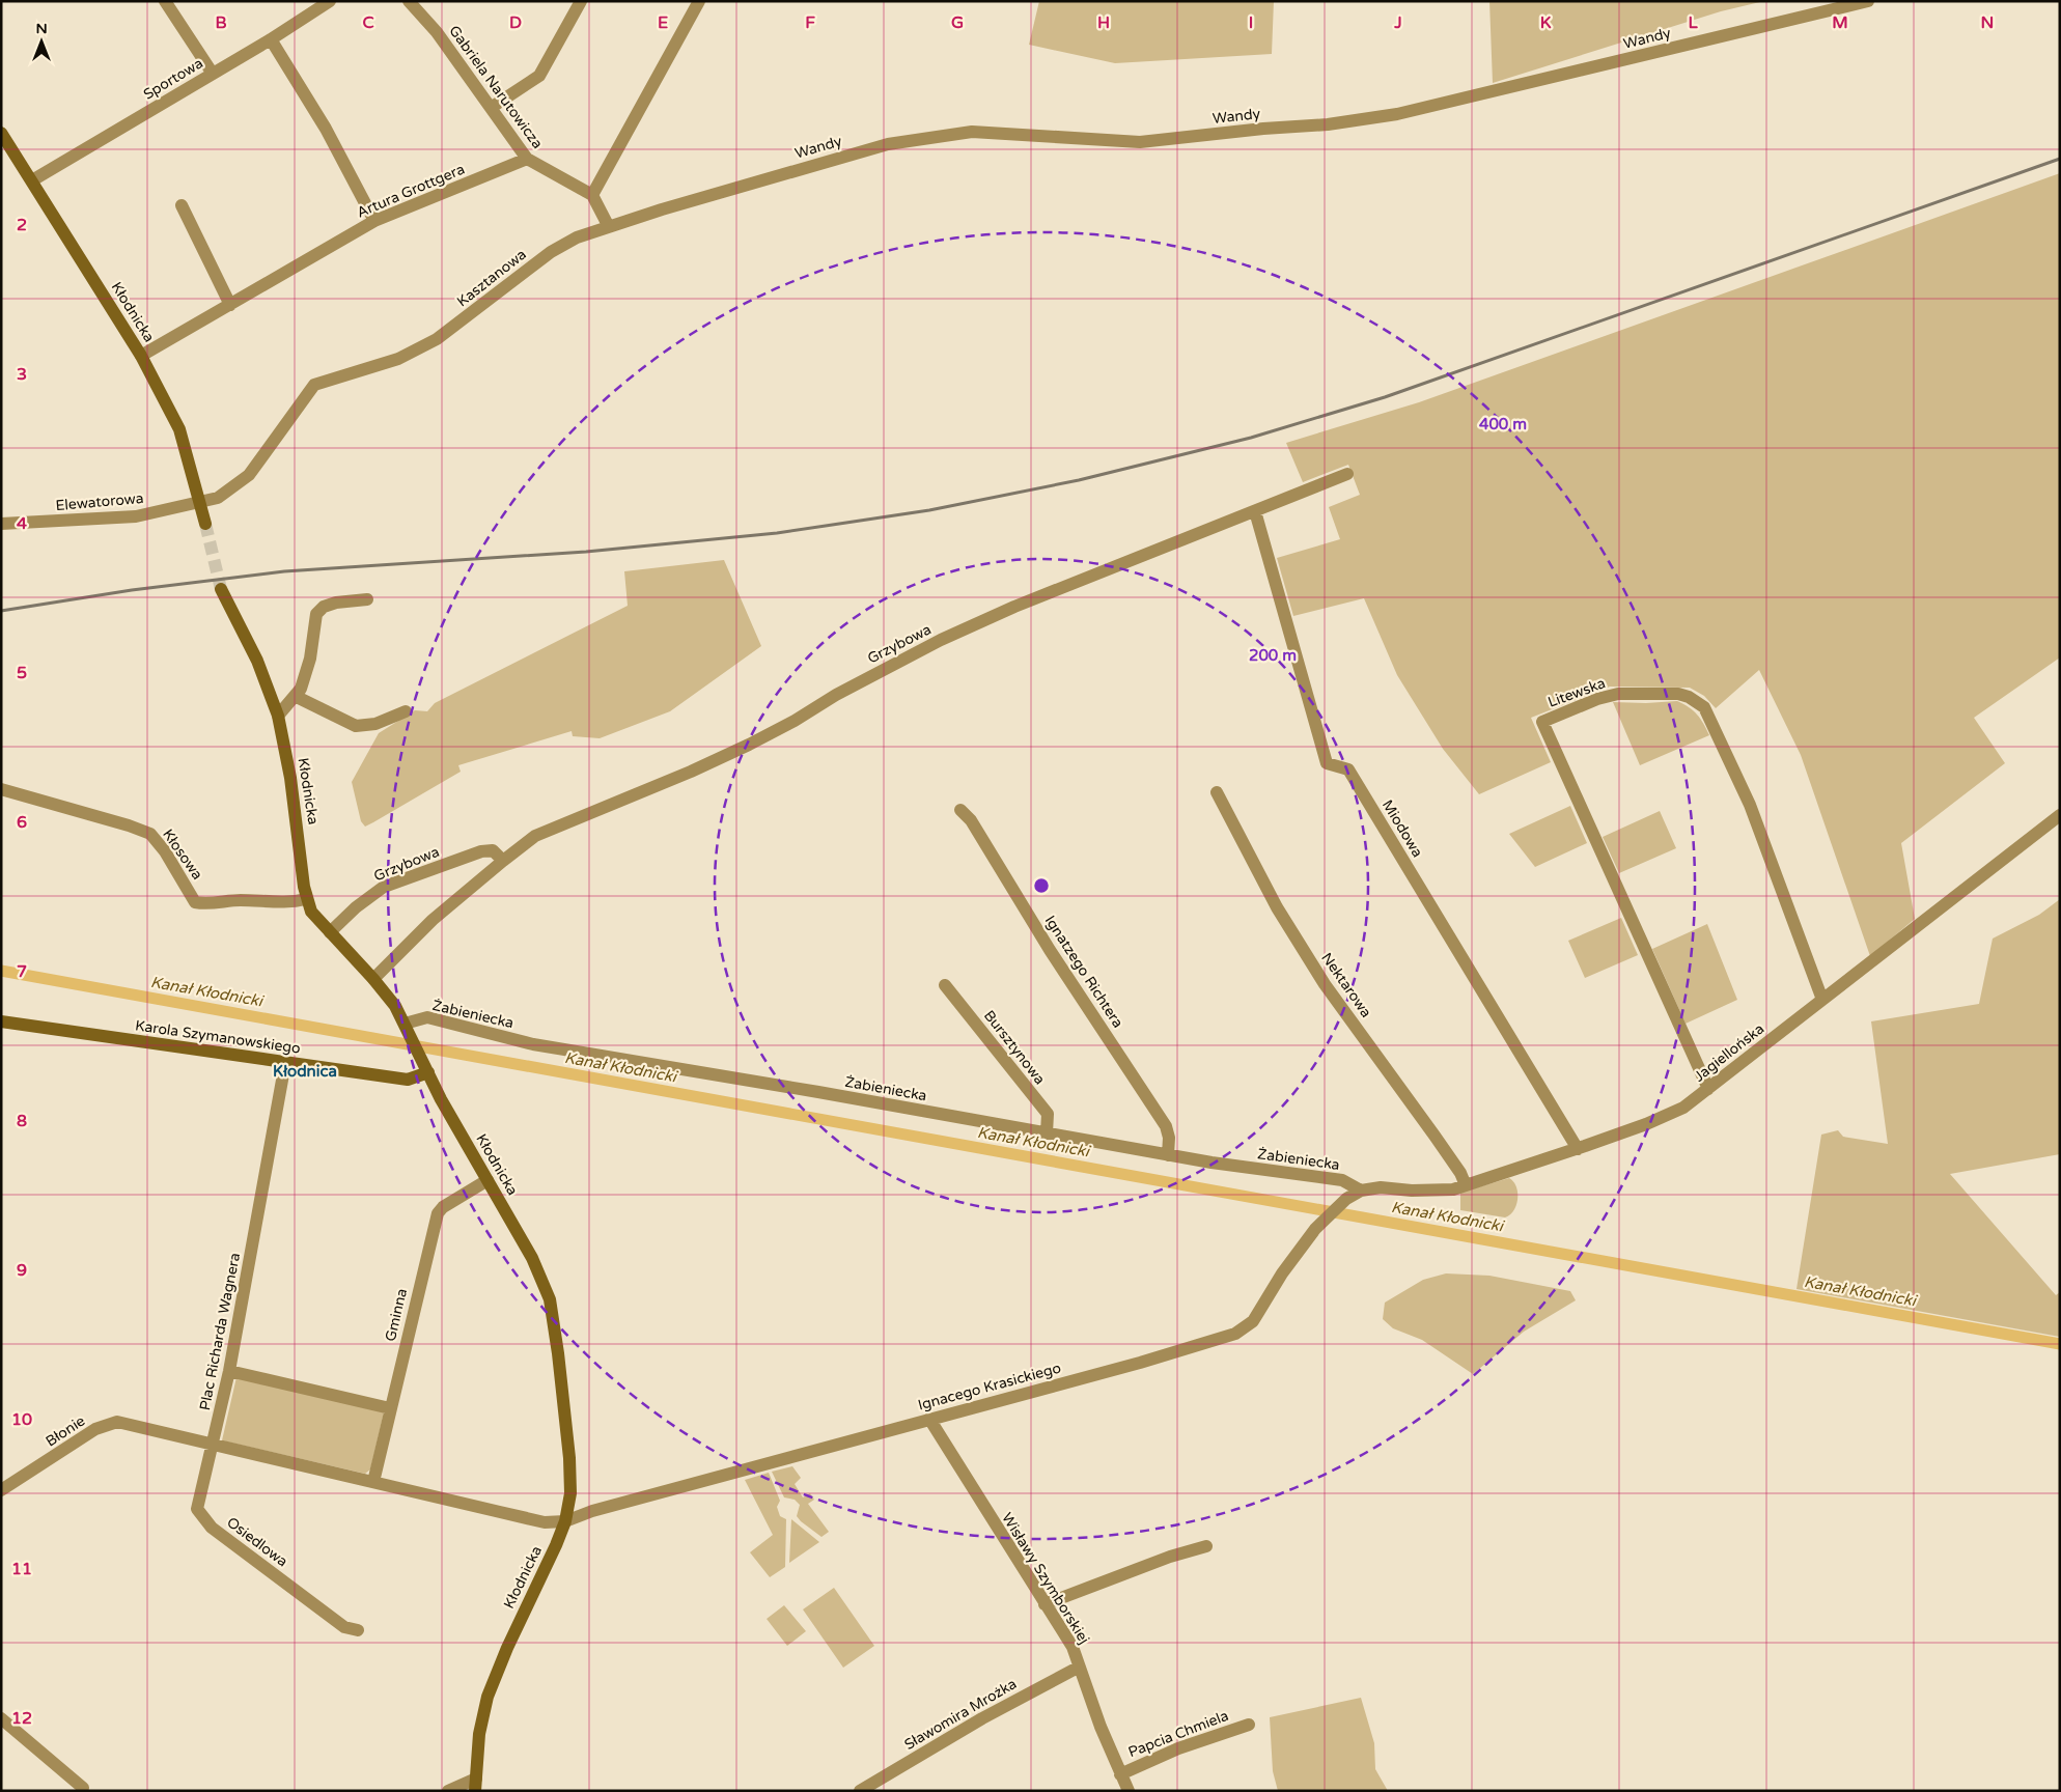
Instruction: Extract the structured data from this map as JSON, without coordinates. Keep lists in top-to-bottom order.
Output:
{
  "streets": {
    "main road": ["Kłodnicka", "Karola Szymanowskiego"],
    "street": [
      "Wandy",
      "Sportowa",
      "Gabriela Narutowicza",
      "Artura Grottgera",
      "Kasztanowa",
      "Elewatorowa",
      "Grzybowa",
      "Litewska",
      "Miodowa",
      "Kłosowa",
      "Ignatzego Richtera",
      "Nektarowa",
      "Żabieniecka",
      "Bursztynowa",
      "Jagiellońska",
      "Gminna",
      "Plac Richarda Wagnera",
      "Ignacego Krasickiego",
      "Błonie",
      "Osiedlowa",
      "Wisławy Szymborskiej",
      "Sławomira Mrożka",
      "Papcia Chmiela"
    ]
  },
  "crossings": [
    ["Wandy", "Kasztanowa"],
    ["Sportowa", "Kłodnicka"],
    ["Gabriela Narutowicza", "Artura Grottgera"],
    ["Artura Grottgera", "Kłodnicka"],
    ["Kasztanowa", "Kłodnicka"],
    ["Kasztanowa", "Elewatorowa"],
    ["Kłodnicka", "Elewatorowa"],
    ["Kłodnicka", "Grzybowa"],
    ["Kłodnicka", "Kłosowa"],
    ["Kłodnicka", "Żabieniecka"],
    ["Kłodnicka", "Karola Szymanowskiego"],
    ["Kłodnicka", "Gminna"],
    ["Kłodnicka", "Ignacego Krasickiego"],
    ["Grzybowa", "Miodowa"],
    ["Litewska", "Jagiellońska"],
    ["Miodowa", "Jagiellońska"],
    ["Ignatzego Richtera", "Żabieniecka"],
    ["Nektarowa", "Jagiellońska"],
    ["Żabieniecka", "Bursztynowa"],
    ["Żabieniecka", "Jagiellońska"],
    ["Żabieniecka", "Ignacego Krasickiego"],
    ["Karola Szymanowskiego", "Plac Richarda Wagnera"],
    ["Jagiellońska", "Ignacego Krasickiego"],
    ["Plac Richarda Wagnera", "Błonie"],
    ["Plac Richarda Wagnera", "Osiedlowa"],
    ["Ignacego Krasickiego", "Wisławy Szymborskiej"],
    ["Błonie", "Osiedlowa"],
    ["Wisławy Szymborskiej", "Sławomira Mrożka"],
    ["Wisławy Szymborskiej", "Papcia Chmiela"]
  ],
  "districts": ["Kłodnica"],
  "water": ["Kanał Kłodnicki"],
  "north": "top",
  "grid": {
    "columns": [
      "B",
      "C",
      "D",
      "E",
      "F",
      "G",
      "H",
      "I",
      "J",
      "K",
      "L",
      "M",
      "N"
    ],
    "rows": [
      "2",
      "3",
      "4",
      "5",
      "6",
      "7",
      "8",
      "9",
      "10",
      "11",
      "12"
    ]
  },
  "rings": ["400 m", "200 m"]
}
